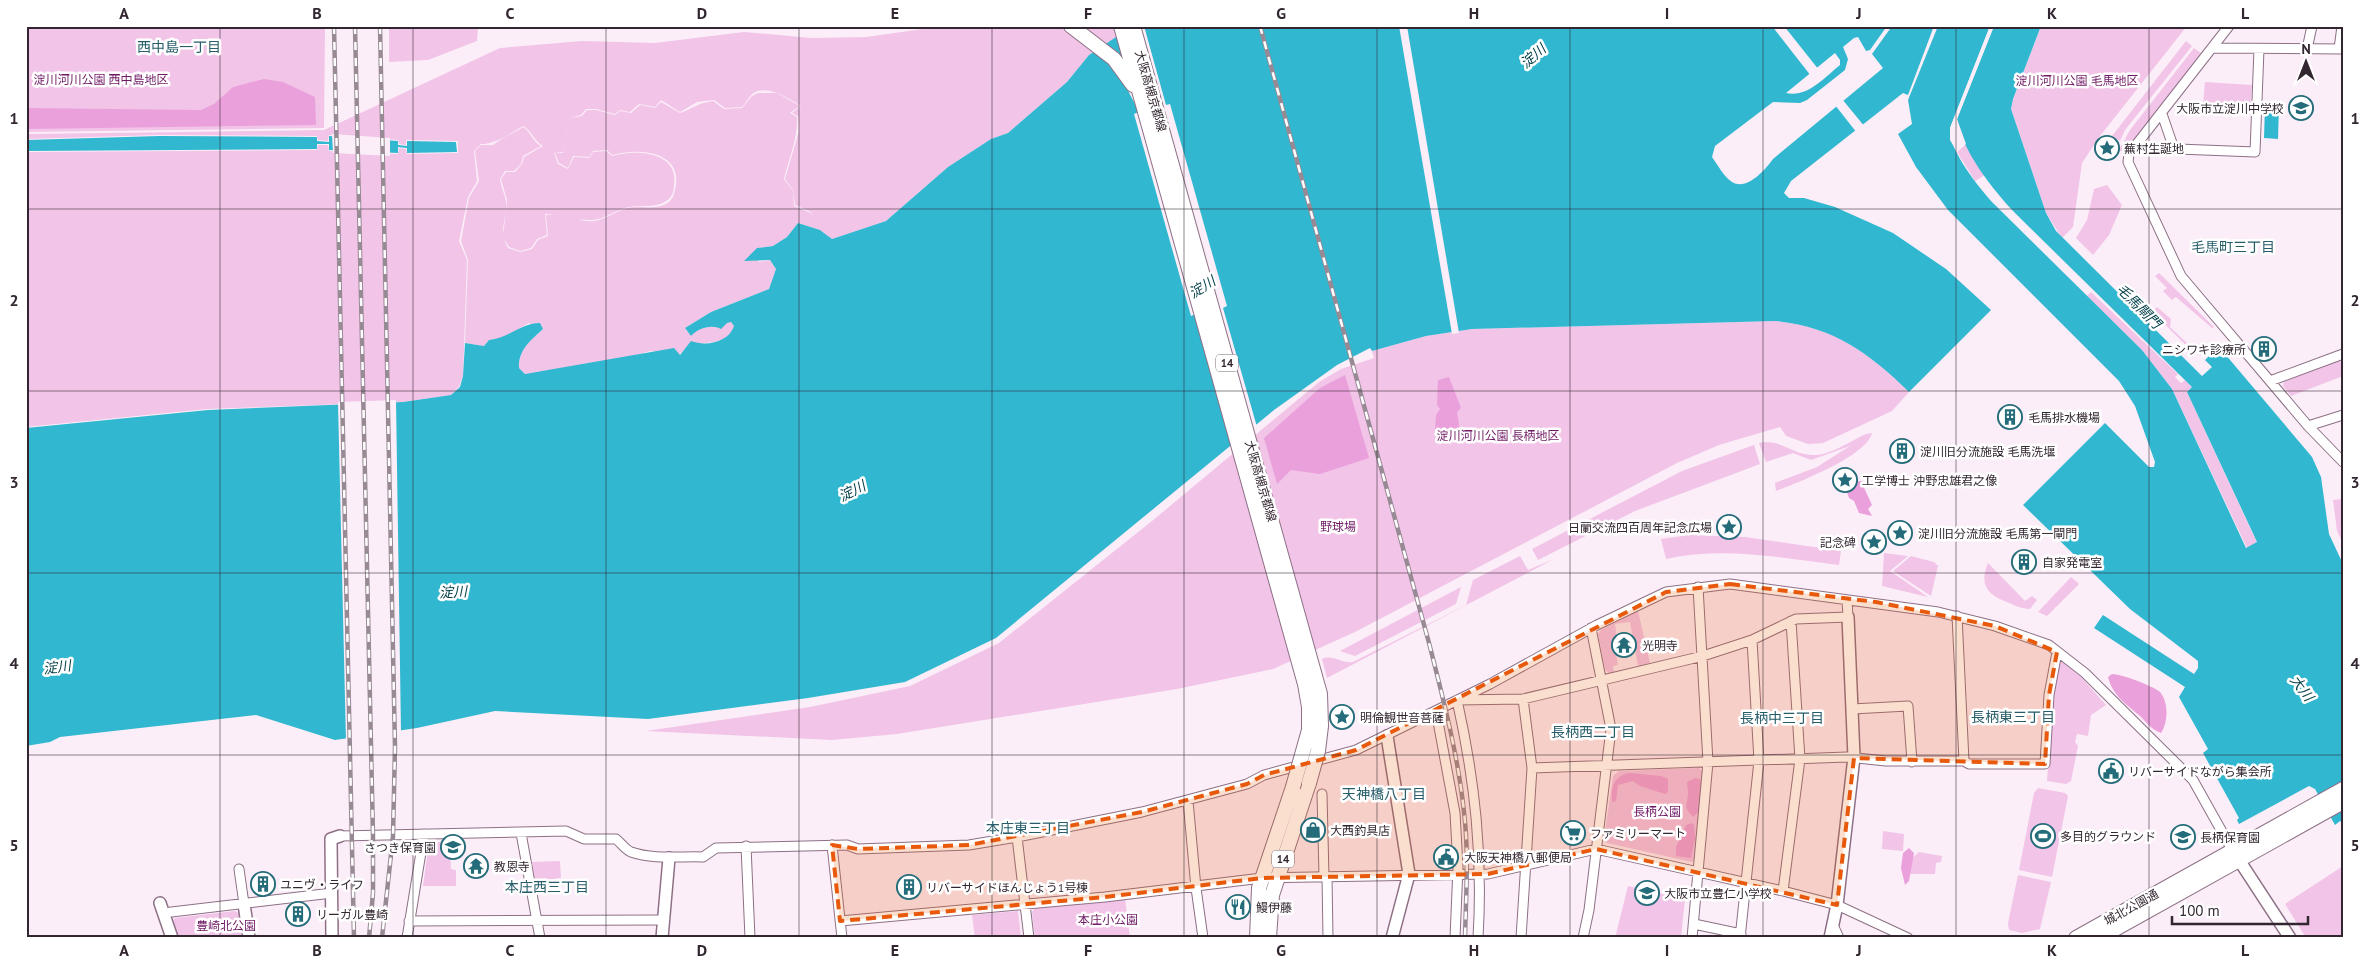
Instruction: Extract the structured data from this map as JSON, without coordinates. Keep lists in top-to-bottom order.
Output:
{
  "streets": {
    "main road": ["大阪高槻京都線", "14", "城北公園通"]
  },
  "districts": [
    "西中島一丁目",
    "毛馬町三丁目",
    "長柄東三丁目",
    "長柄中三丁目",
    "長柄西二丁目",
    "天神橋八丁目",
    "本庄東三丁目",
    "本庄西三丁目"
  ],
  "water": ["淀川", "毛馬閘門", "大川"],
  "parks": [
    "淀川河川公園 西中島地区",
    "淀川河川公園 毛馬地区",
    "淀川河川公園 長柄地区",
    "野球場",
    "長柄公園",
    "本庄小公園",
    "豊崎北公園"
  ],
  "places": {
    "school or university": [
      "大阪市立淀川中学校",
      "長柄保育園",
      "さつき保育園",
      "大阪市立豊仁小学校"
    ],
    "place": [
      "蕪村生誕地",
      "工学博士 沖野忠雄君之像",
      "日蘭交流四百周年記念広場",
      "淀川旧分流施設 毛馬第一閘門",
      "記念碑",
      "明倫観世音菩薩"
    ],
    "building": [
      "ニシワキ診療所",
      "毛馬排水機場",
      "淀川旧分流施設 毛馬洗堰",
      "自家発電室",
      "ユニヴ・ライフ",
      "リバーサイドほんじょう1号棟",
      "リーガル豊崎"
    ],
    "temple": ["光明寺", "教恩寺"],
    "public building": ["リバーサイドながら集会所", "大阪天神橋八郵便局"],
    "shop": ["大西釣具店"],
    "supermarket": ["ファミリーマート"],
    "sports": ["多目的グラウンド"],
    "restaurant": ["鰻伊藤"]
  },
  "scale_bar": "100 m",
  "north": "top",
  "grid": {
    "columns": [
      "A",
      "B",
      "C",
      "D",
      "E",
      "F",
      "G",
      "H",
      "I",
      "J",
      "K",
      "L"
    ],
    "rows": [
      "1",
      "2",
      "3",
      "4",
      "5"
    ]
  }
}
